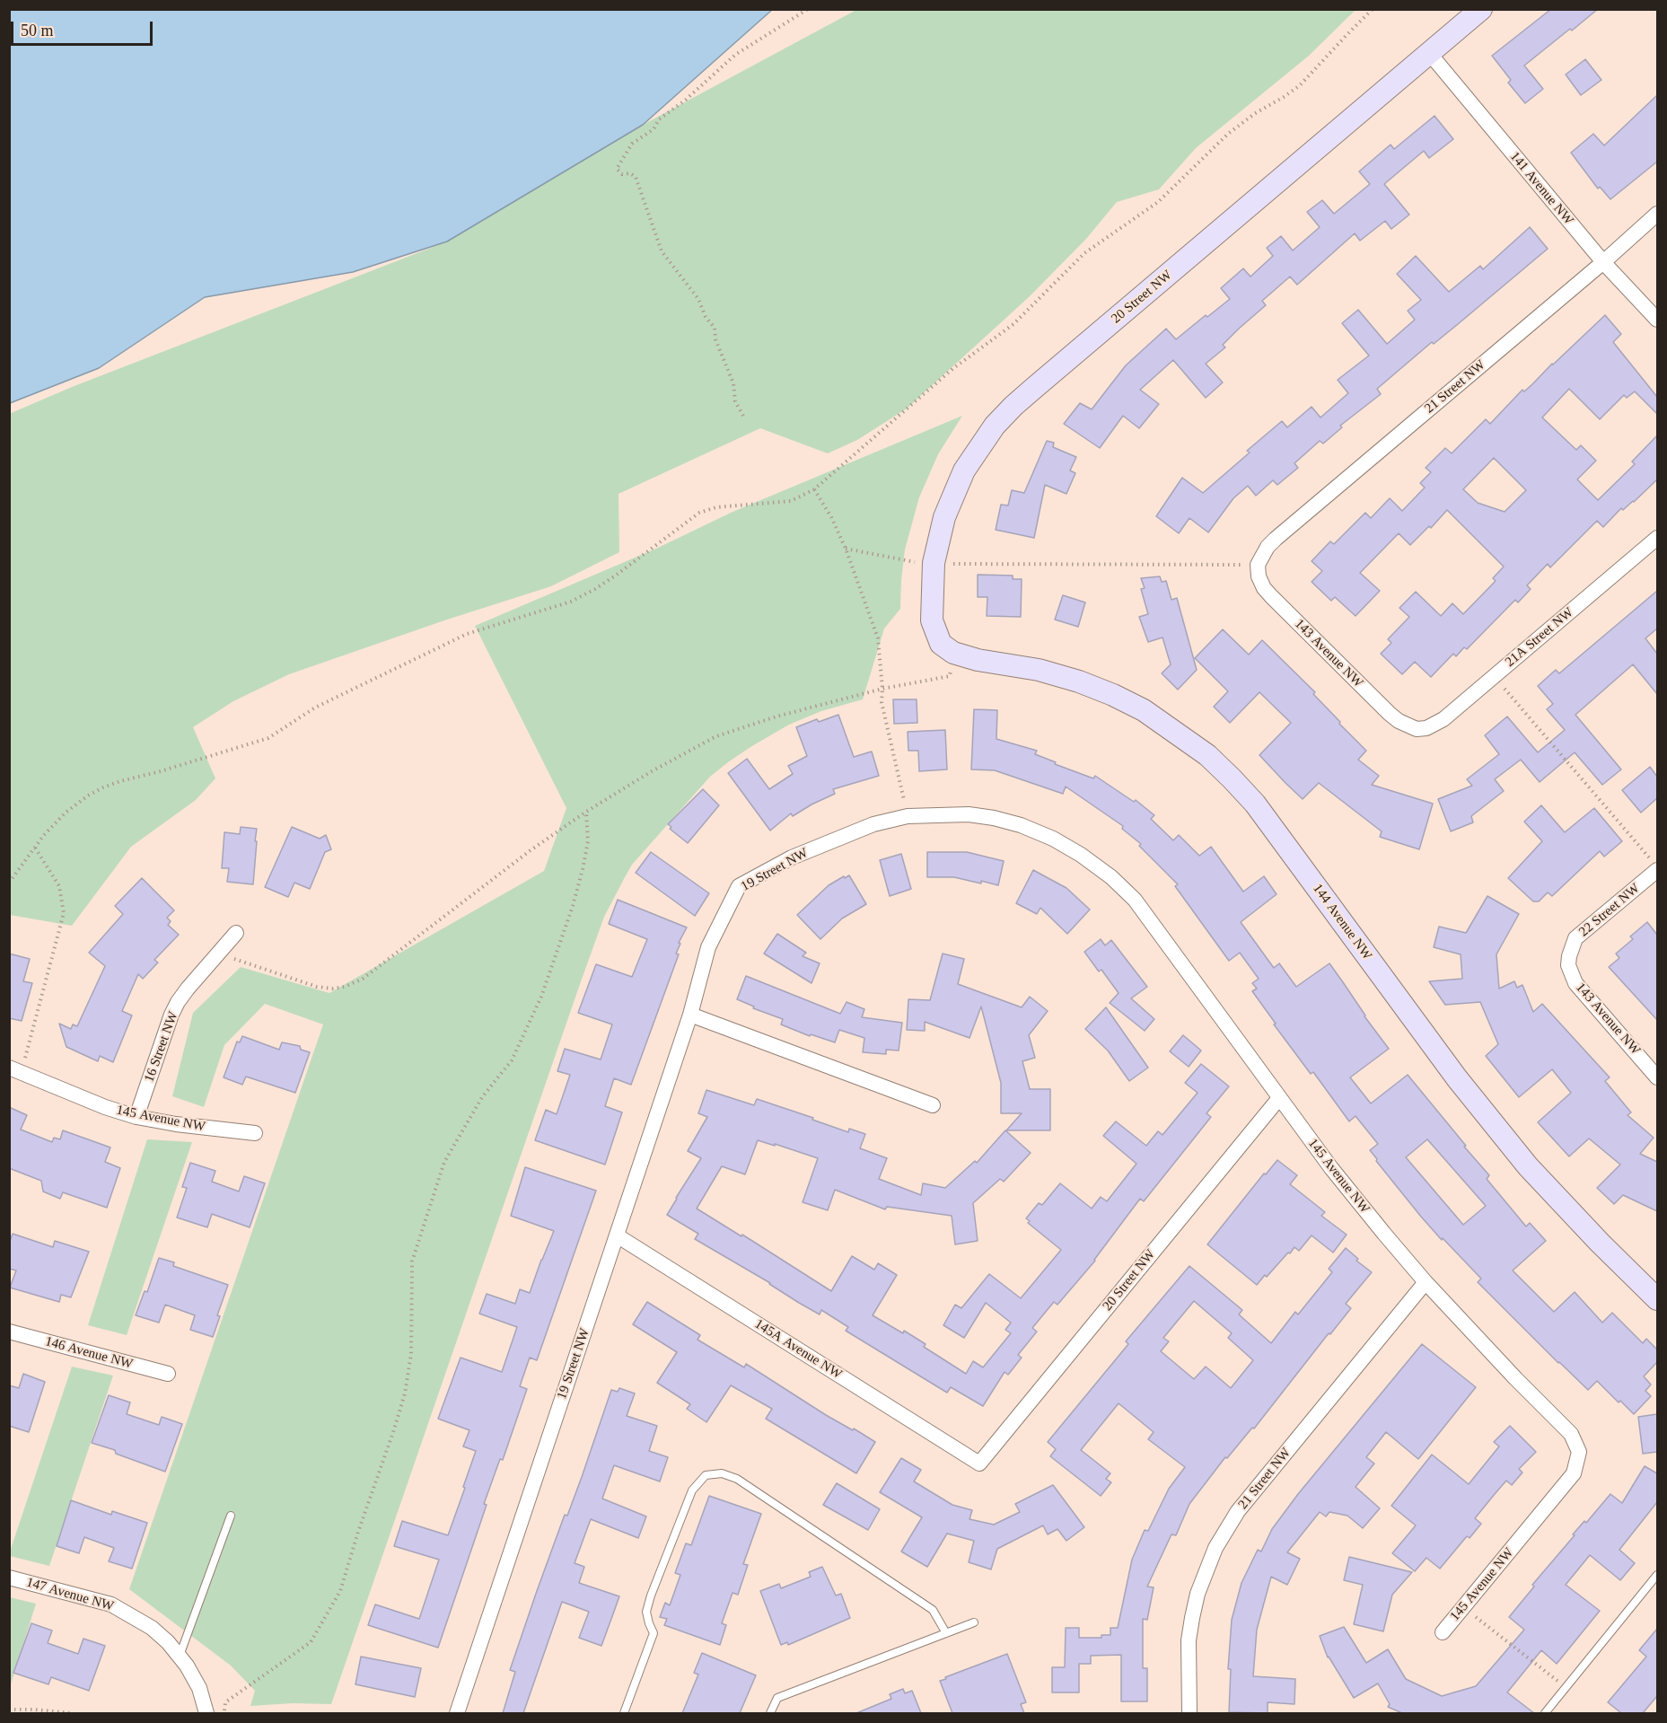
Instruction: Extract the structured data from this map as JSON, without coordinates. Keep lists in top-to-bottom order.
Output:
{
  "streets": {
    "street": [
      "141 Avenue NW",
      "20 Street NW",
      "21 Street NW",
      "21A Street NW",
      "143 Avenue NW",
      "19 Street NW",
      "22 Street NW",
      "144 Avenue NW",
      "16 Street NW",
      "145 Avenue NW",
      "145A Avenue NW",
      "146 Avenue NW",
      "147 Avenue NW"
    ]
  },
  "crossings": [
    ["141 Avenue NW", "20 Street NW"],
    ["141 Avenue NW", "21 Street NW"],
    ["20 Street NW", "144 Avenue NW"],
    ["20 Street NW", "145 Avenue NW"],
    ["20 Street NW", "145A Avenue NW"],
    ["21 Street NW", "143 Avenue NW"],
    ["21 Street NW", "145 Avenue NW"],
    ["21A Street NW", "143 Avenue NW"],
    ["143 Avenue NW", "22 Street NW"],
    ["19 Street NW", "145 Avenue NW"],
    ["19 Street NW", "145A Avenue NW"],
    ["16 Street NW", "145 Avenue NW"]
  ],
  "scale_bar": "50 m"
}
